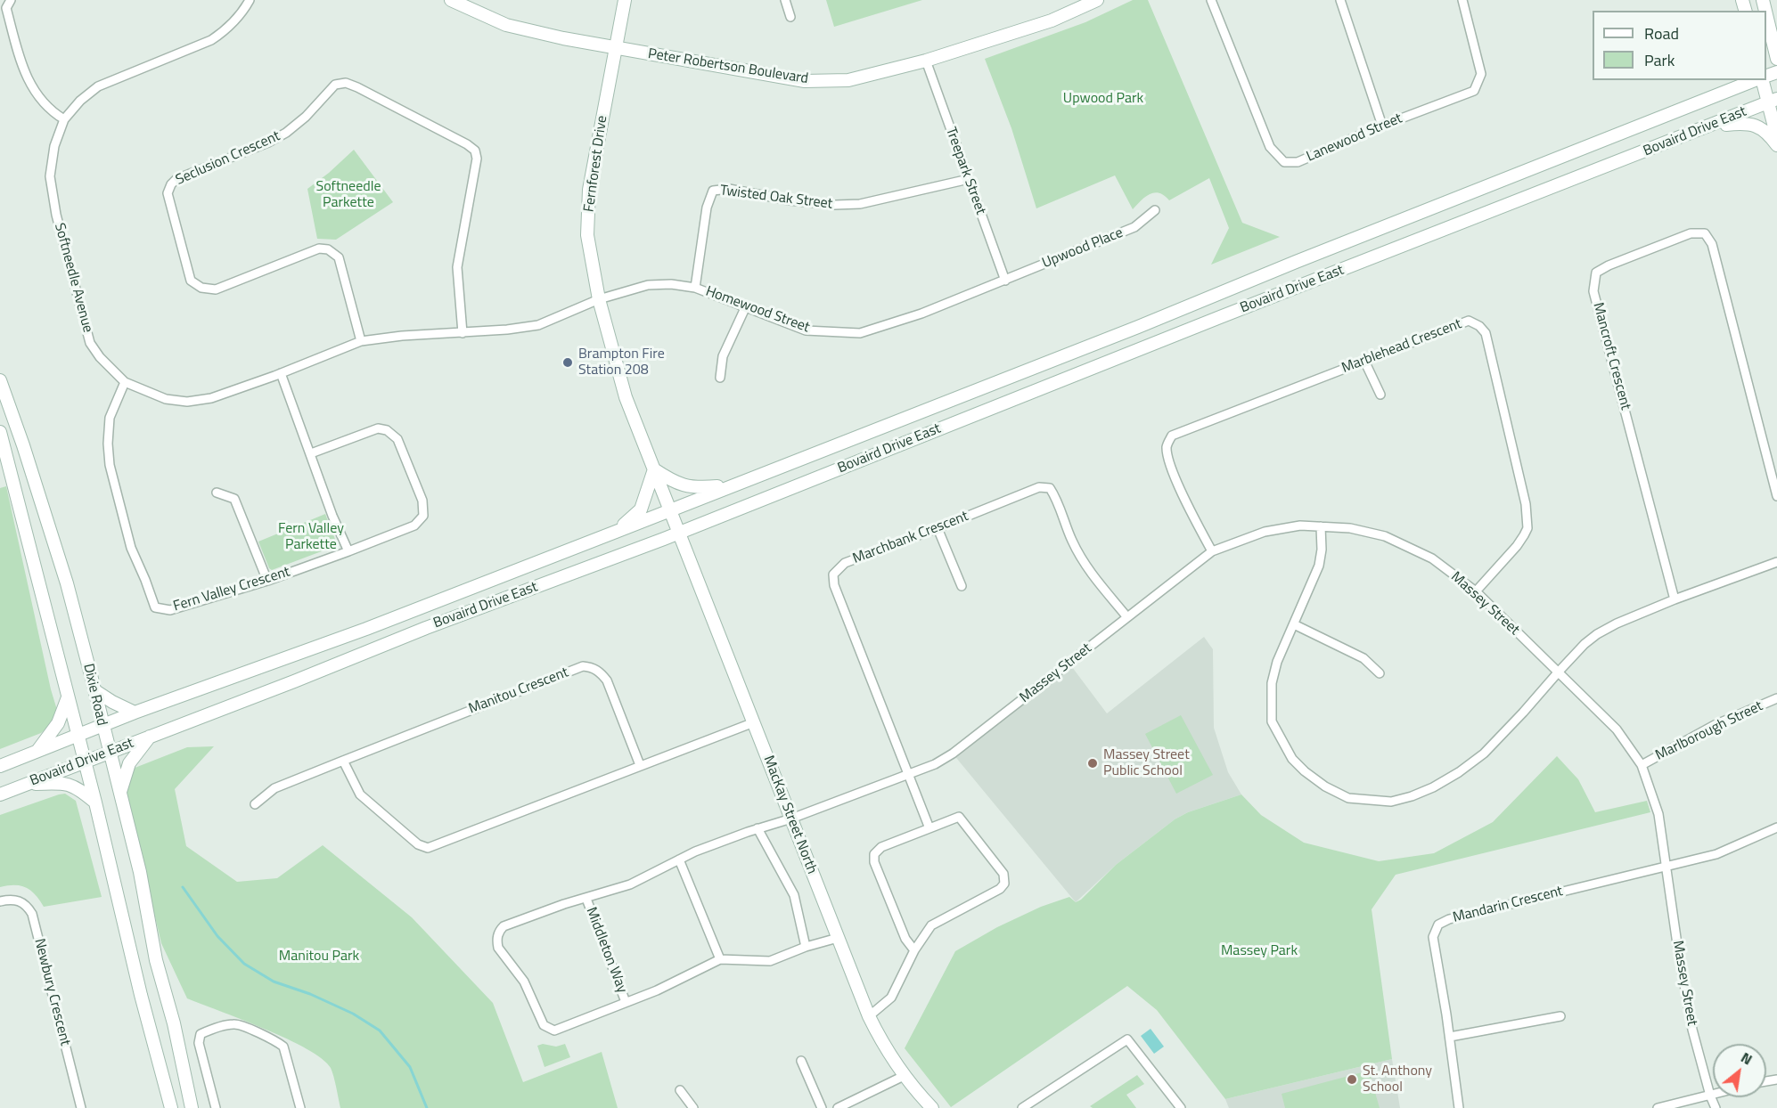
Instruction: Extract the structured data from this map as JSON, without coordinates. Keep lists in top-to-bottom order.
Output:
{
  "streets": {
    "main road": [
      "Peter Robertson Boulevard",
      "Bovaird Drive East",
      "Fernforest Drive",
      "Dixie Road",
      "MacKay Street North"
    ],
    "street": [
      "Lanewood Street",
      "Seclusion Crescent",
      "Treepark Street",
      "Twisted Oak Street",
      "Upwood Place",
      "Softneedle Avenue",
      "Homewood Street",
      "Marblehead Crescent",
      "Mancroft Crescent",
      "Marchbank Crescent",
      "Fern Valley Crescent",
      "Massey Street",
      "Manitou Crescent",
      "Marlborough Street",
      "Mandarin Crescent",
      "Middleton Way",
      "Newbury Crescent"
    ]
  },
  "crossings": [
    ["Peter Robertson Boulevard", "Fernforest Drive"],
    ["Peter Robertson Boulevard", "Treepark Street"],
    ["Bovaird Drive East", "Fernforest Drive"],
    ["Bovaird Drive East", "Dixie Road"],
    ["Bovaird Drive East", "MacKay Street North"],
    ["Seclusion Crescent", "Softneedle Avenue"],
    ["Fernforest Drive", "Softneedle Avenue"],
    ["Fernforest Drive", "Homewood Street"],
    ["Fernforest Drive", "MacKay Street North"],
    ["Treepark Street", "Twisted Oak Street"],
    ["Treepark Street", "Upwood Place"],
    ["Treepark Street", "Homewood Street"],
    ["Twisted Oak Street", "Homewood Street"],
    ["Upwood Place", "Homewood Street"],
    ["Softneedle Avenue", "Homewood Street"],
    ["Softneedle Avenue", "Fern Valley Crescent"],
    ["Marblehead Crescent", "Massey Street"],
    ["Marchbank Crescent", "Massey Street"],
    ["Massey Street", "Marlborough Street"],
    ["Massey Street", "MacKay Street North"],
    ["Massey Street", "Mandarin Crescent"],
    ["Massey Street", "Middleton Way"],
    ["MacKay Street North", "Middleton Way"]
  ],
  "parks": [
    "Upwood Park",
    "Softneedle Parkette",
    "Fern Valley Parkette",
    "Massey Park",
    "Manitou Park"
  ],
  "places": ["Brampton Fire Station 208", "Massey Street Public School", "St. Anthony School"],
  "legend": ["Road", "Park"],
  "north": "top right"
}
